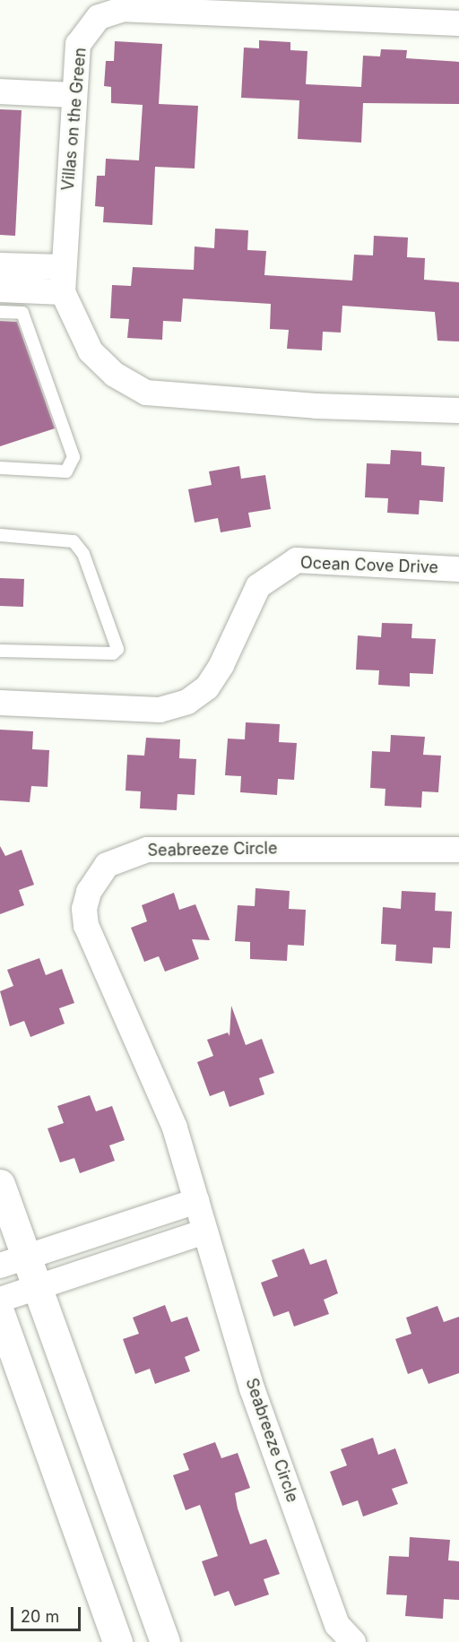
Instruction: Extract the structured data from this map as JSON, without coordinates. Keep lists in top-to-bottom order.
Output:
{
  "streets": {
    "street": ["Villas on the Green", "Ocean Cove Drive", "Seabreeze Circle"]
  },
  "scale_bar": "20 m"
}
